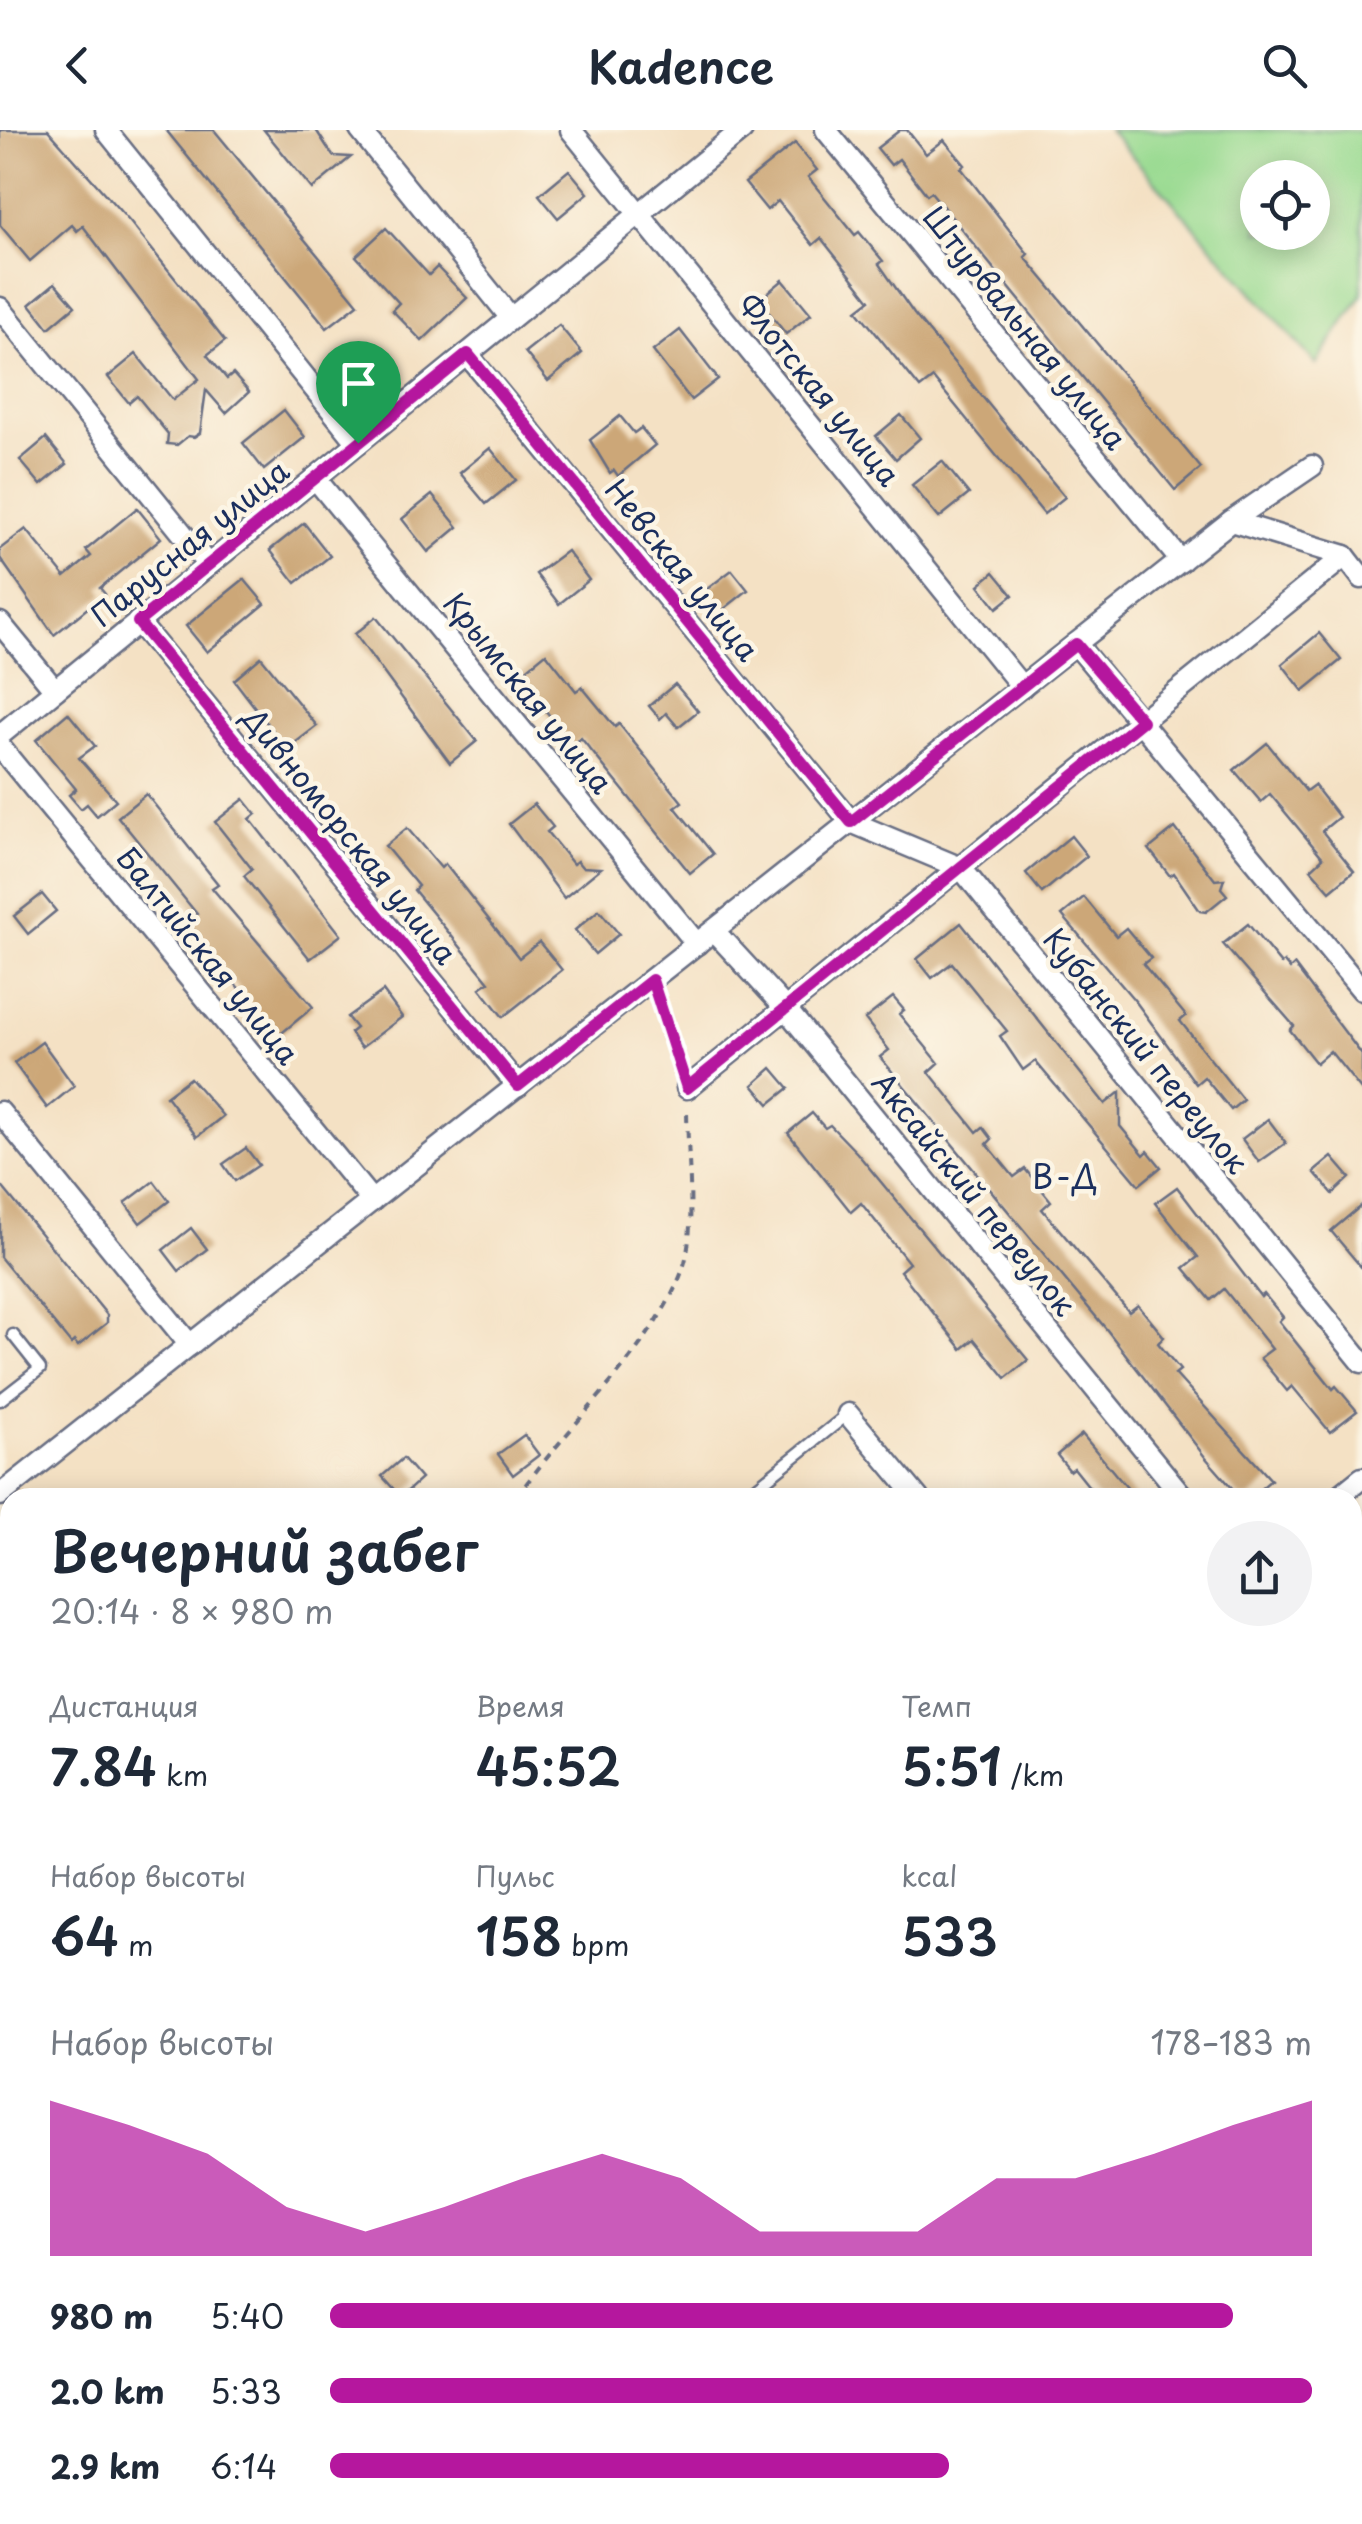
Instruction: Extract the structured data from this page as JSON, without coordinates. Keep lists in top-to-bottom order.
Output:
{
  "streets": {
    "street": [
      "Штурвальная улица",
      "Флотская улица",
      "Парусная улица",
      "Невская улица",
      "Крымская улица",
      "Дивноморская улица",
      "Балтийская улица",
      "Кубанский переулок",
      "Аксайский переулок"
    ]
  },
  "crossings": [
    ["Флотская улица", "Парусная улица"],
    ["Парусная улица", "Невская улица"],
    ["Парусная улица", "Крымская улица"],
    ["Парусная улица", "Дивноморская улица"],
    ["Невская улица", "Кубанский переулок"],
    ["Крымская улица", "Аксайский переулок"]
  ],
  "districts": ["В-Д"],
  "page": {
    "header": "Kadence",
    "heading": ["Вечерний забег", "20:14 · 8 × 980 m"],
    "stats": [
      ["Дистанция", "7.84 km"],
      ["Время", "45:52"],
      ["Темп", "5:51 /km"],
      ["Набор высоты", "64 m"],
      ["Пульс", "158 bpm"],
      ["kcal", "533"]
    ],
    "chart": ["Набор высоты", "178–183 m"],
    "list": [
      {
        "name": "980 m",
        "note": "5:40"
      },
      {
        "name": "2.0 km",
        "note": "5:33"
      },
      {
        "name": "2.9 km",
        "note": "6:14"
      }
    ]
  }
}
